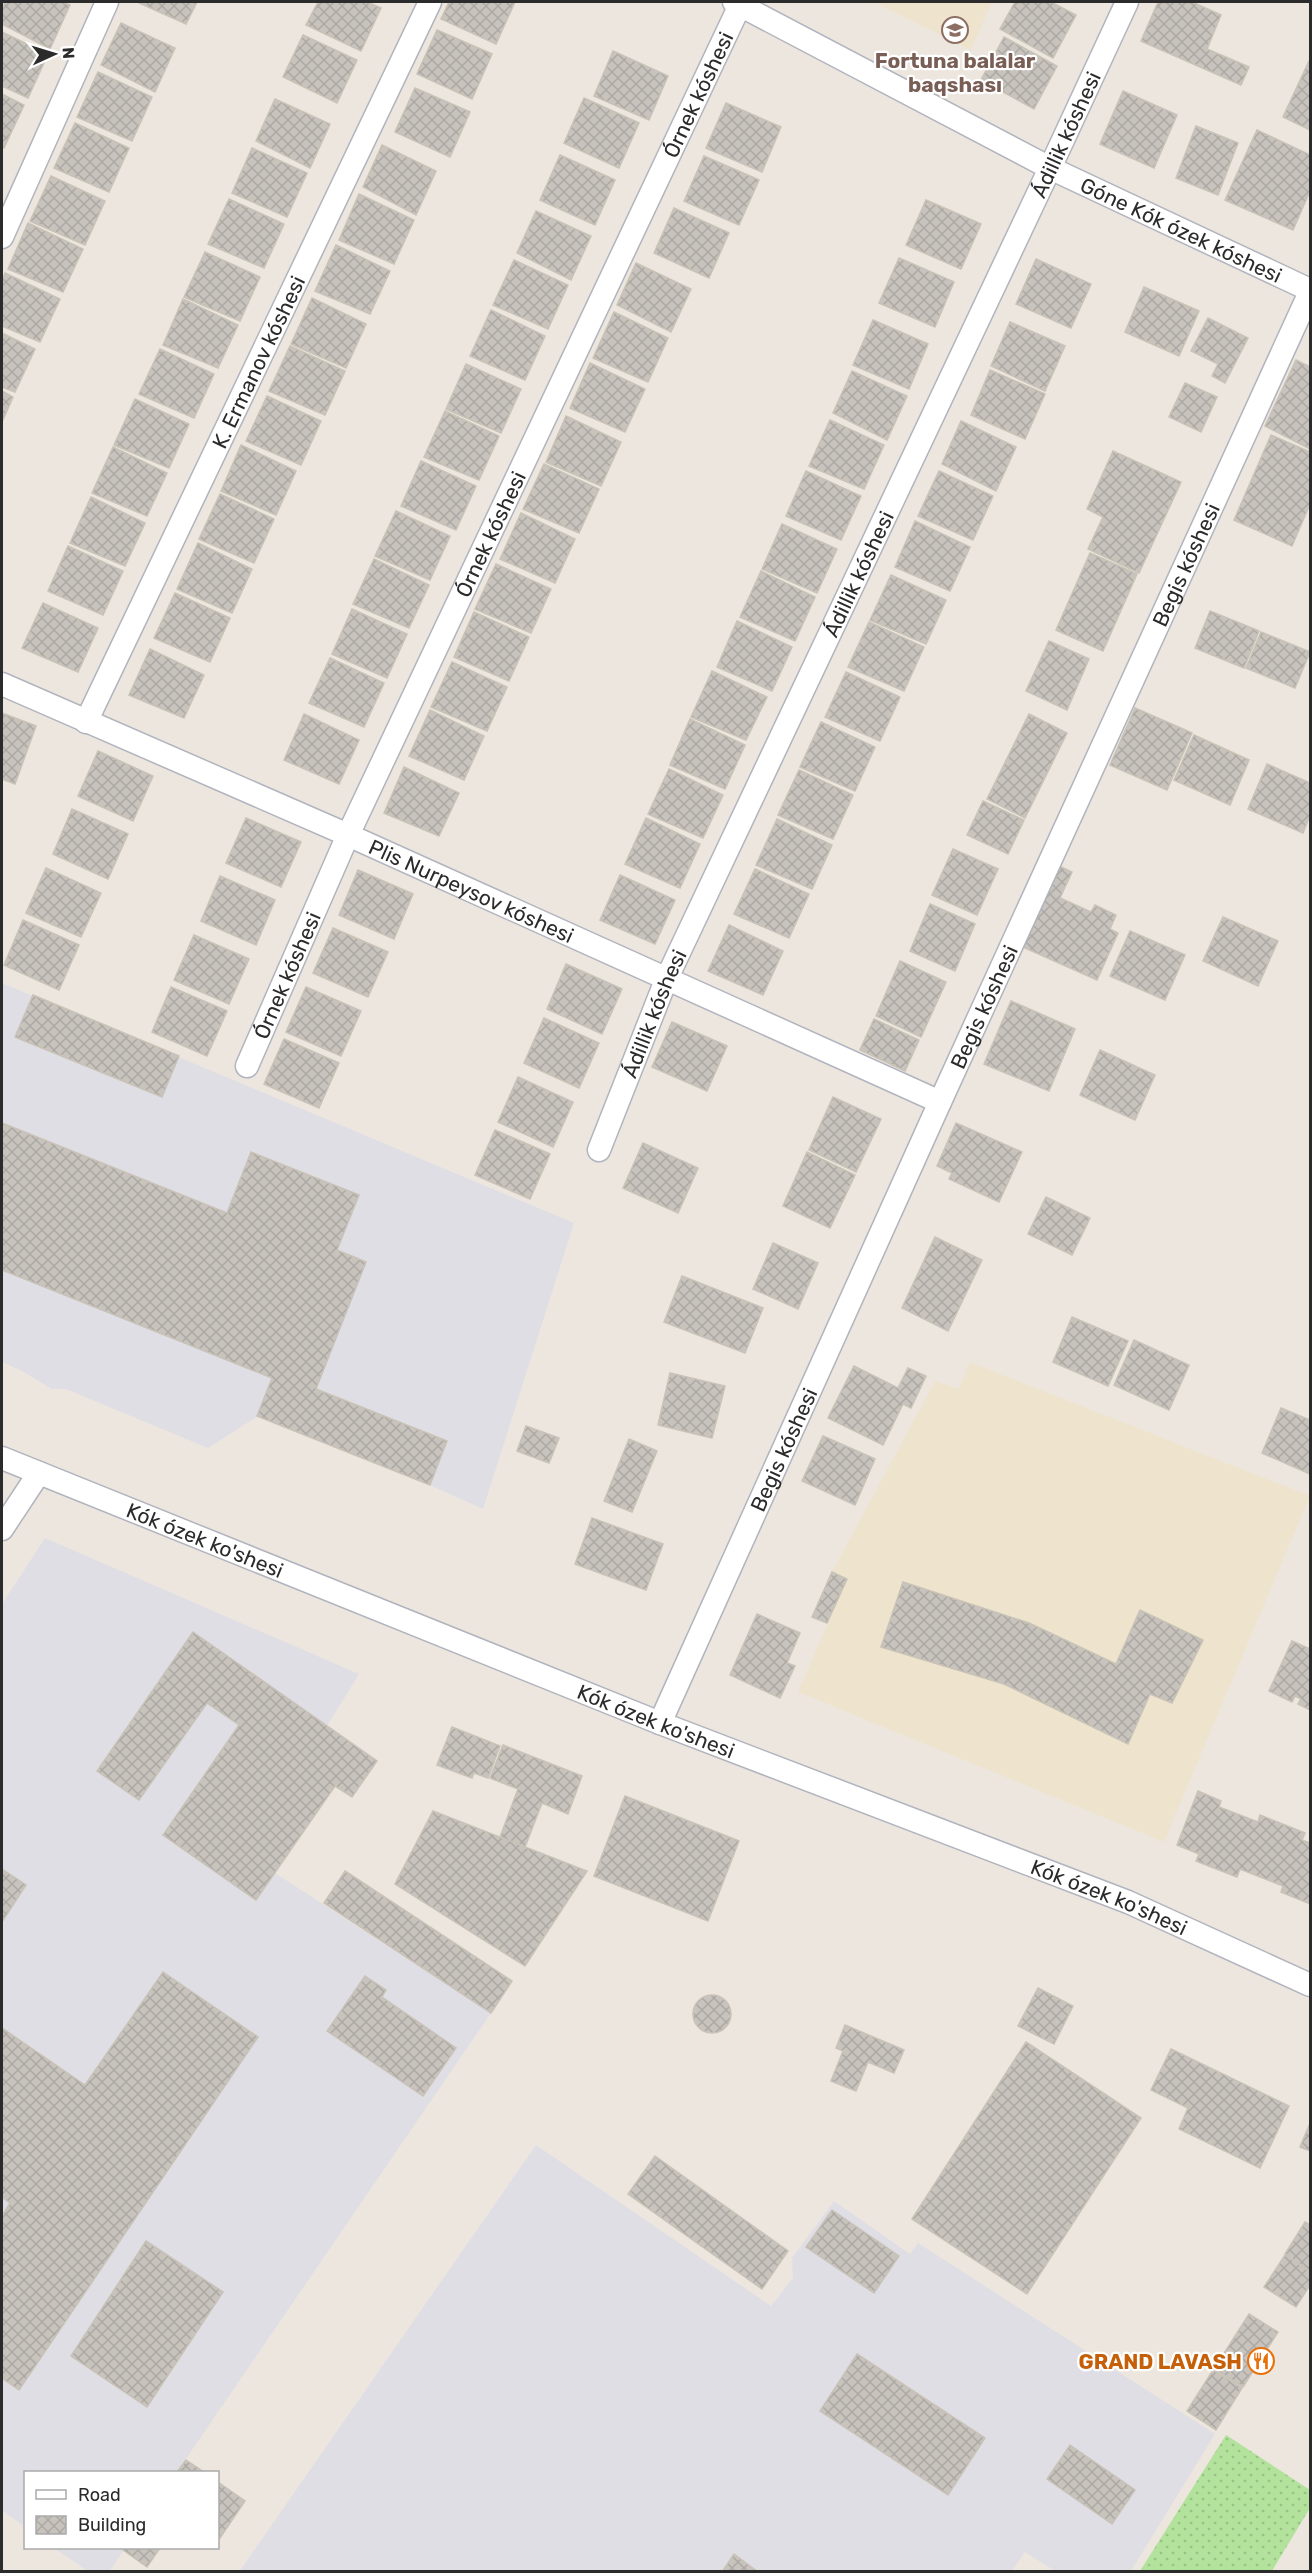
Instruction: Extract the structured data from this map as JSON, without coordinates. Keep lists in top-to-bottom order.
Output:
{
  "streets": {
    "street": [
      "Órnek kóshesi",
      "Ádillik kóshesi",
      "Góne Kók ózek kóshesi",
      "K. Ermanov kóshesi",
      "Begis kóshesi",
      "Plis Nurpeysov kóshesi",
      "Kók ózek ko'shesi"
    ]
  },
  "crossings": [
    ["Órnek kóshesi", "Góne Kók ózek kóshesi"],
    ["Órnek kóshesi", "Plis Nurpeysov kóshesi"],
    ["Ádillik kóshesi", "Góne Kók ózek kóshesi"],
    ["Ádillik kóshesi", "Plis Nurpeysov kóshesi"],
    ["Góne Kók ózek kóshesi", "Begis kóshesi"],
    ["K. Ermanov kóshesi", "Plis Nurpeysov kóshesi"],
    ["Begis kóshesi", "Plis Nurpeysov kóshesi"],
    ["Begis kóshesi", "Kók ózek ko'shesi"]
  ],
  "places": {
    "school or university": ["Fortuna balalar baqshası"],
    "restaurant": ["GRAND LAVASH"]
  },
  "legend": ["Road", "Building"],
  "north": "right"
}
